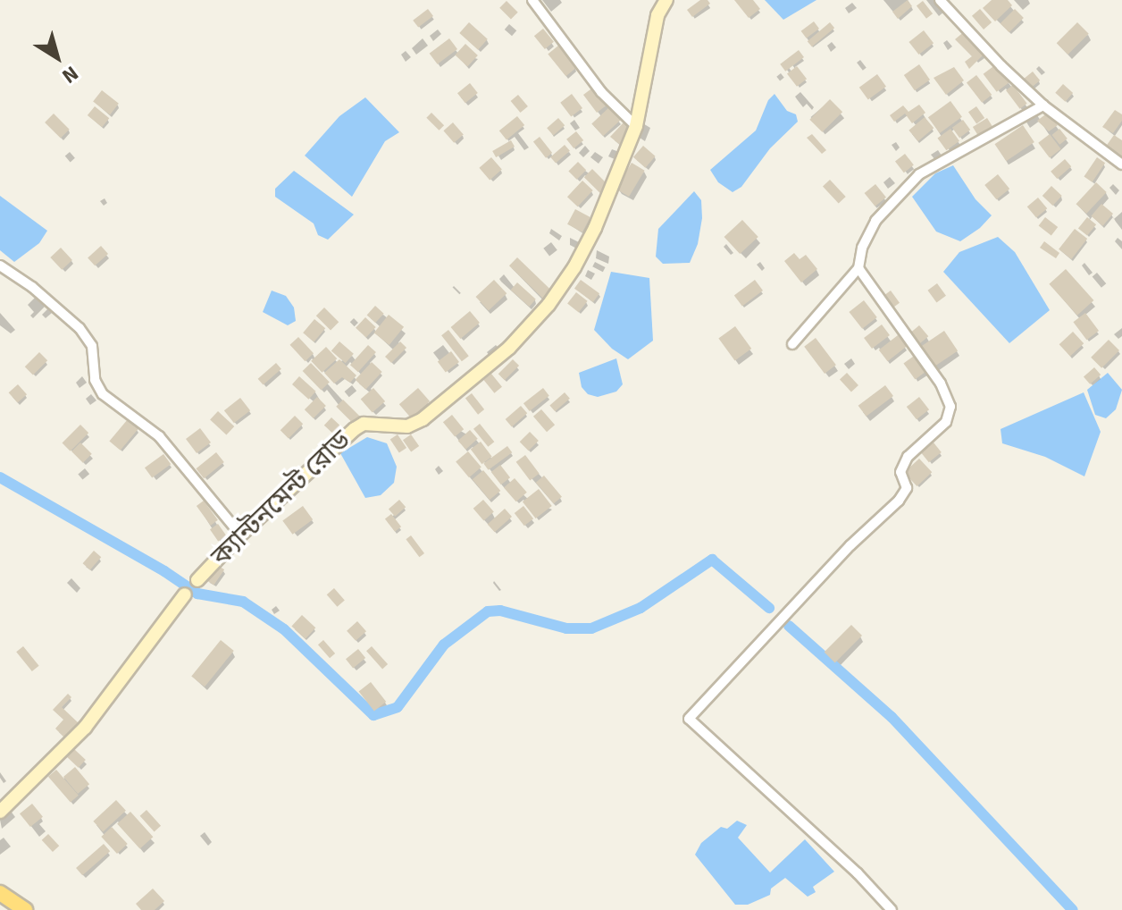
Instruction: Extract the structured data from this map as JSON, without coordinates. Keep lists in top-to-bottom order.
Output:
{
  "streets": {
    "main road": ["ক্যান্টনমেন্ট রোড"]
  },
  "north": "bottom right"
}
